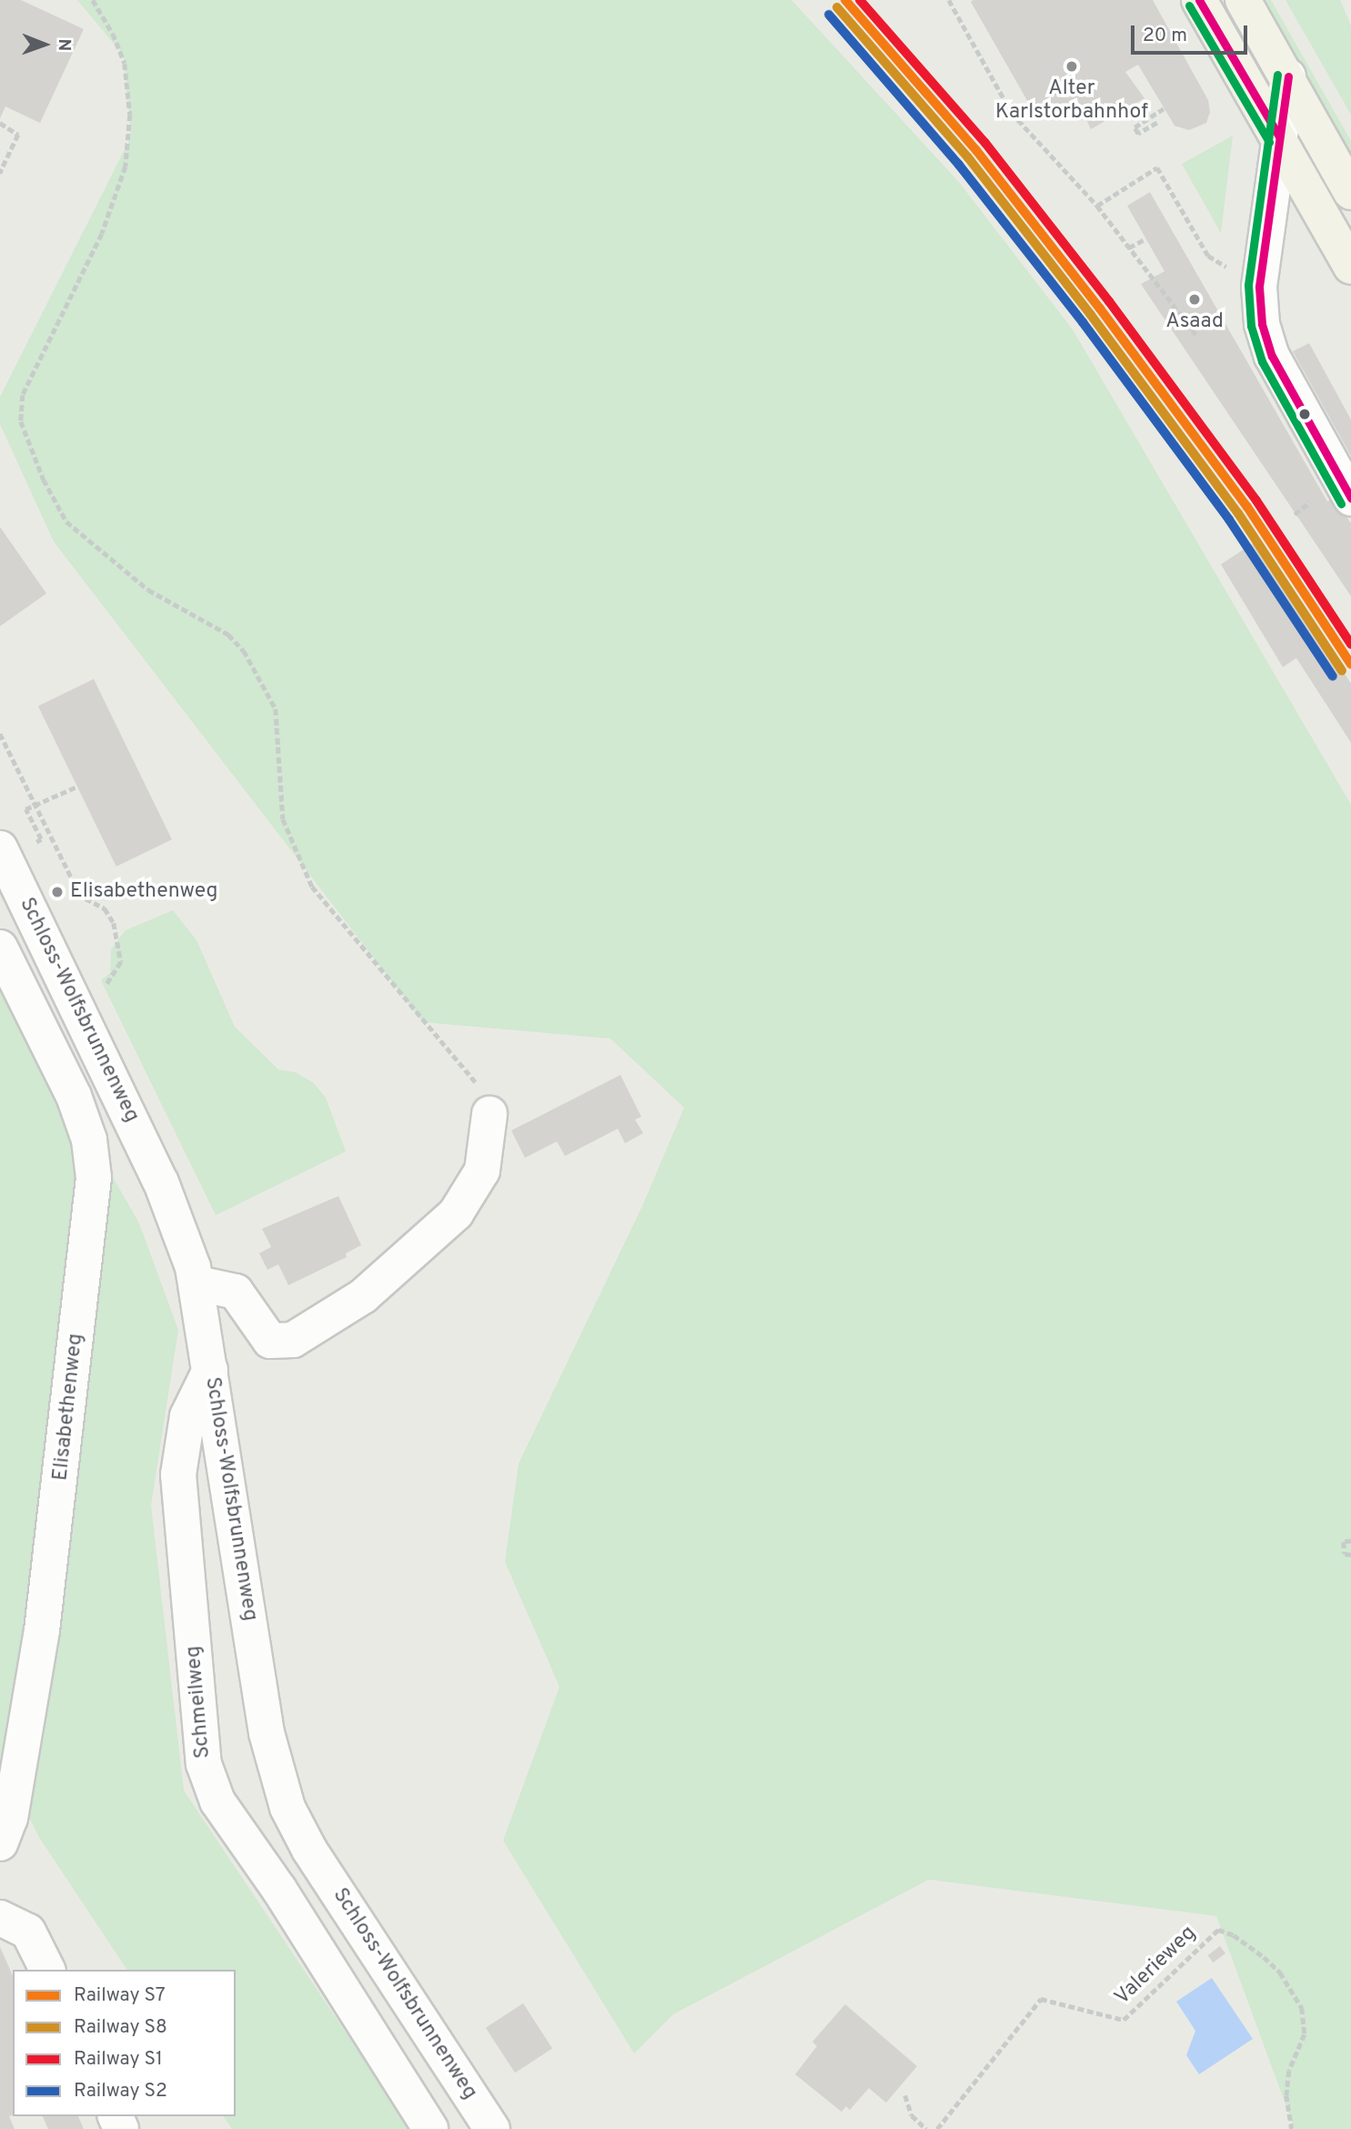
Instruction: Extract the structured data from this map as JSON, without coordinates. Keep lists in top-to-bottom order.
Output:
{
  "streets": {
    "street": ["Schloss-Wolfsbrunnenweg", "Elisabethenweg", "Schmeilweg"],
    "path": ["Valerieweg"]
  },
  "crossings": [
    ["Schloss-Wolfsbrunnenweg", "Schmeilweg"]
  ],
  "places": ["Alter Karlstorbahnhof", "Asaad", "Elisabethenweg"],
  "lines": [
    "rail line S7",
    "rail line S1",
    "rail line S8",
    "rail line S2"
  ],
  "legend": [
    "Railway S7",
    "Railway S8",
    "Railway S1",
    "Railway S2"
  ],
  "scale_bar": "20 m",
  "north": "right"
}
